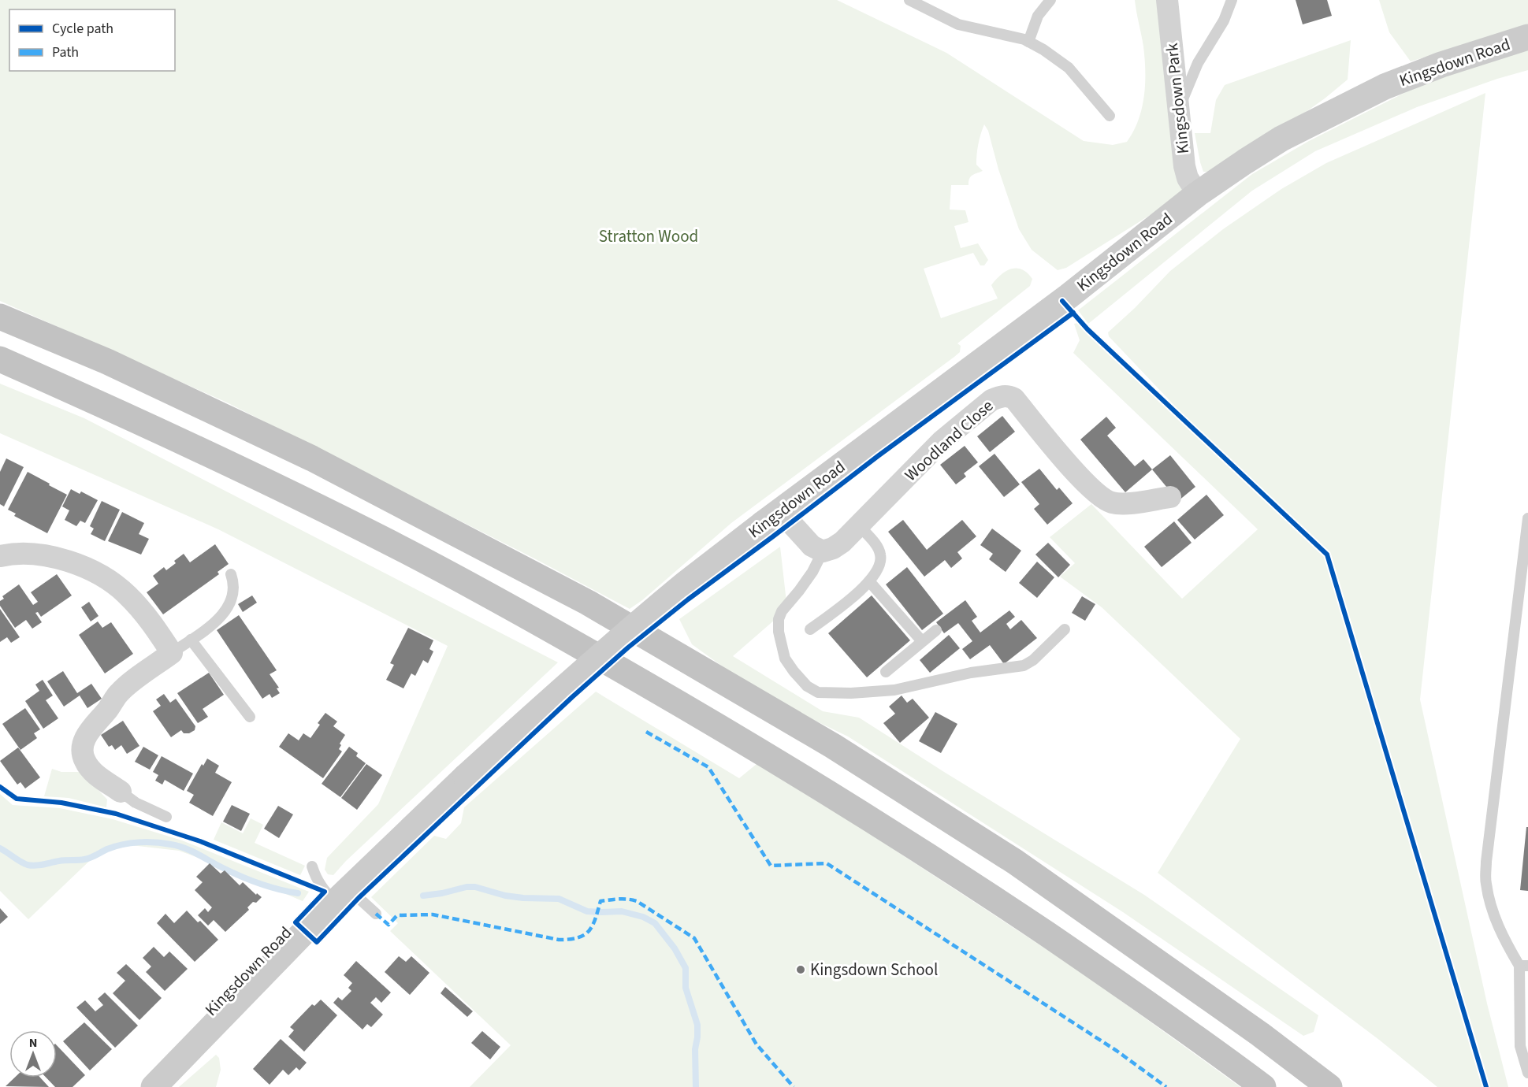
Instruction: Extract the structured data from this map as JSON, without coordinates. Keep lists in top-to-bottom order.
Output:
{
  "streets": {
    "main road": ["Kingsdown Road"],
    "street": ["Kingsdown Park", "Woodland Close"]
  },
  "crossings": [
    ["Kingsdown Road", "Kingsdown Park"]
  ],
  "parks": ["Stratton Wood"],
  "places": ["Kingsdown School"],
  "legend": ["Cycle path", "Path"],
  "north": "top"
}
